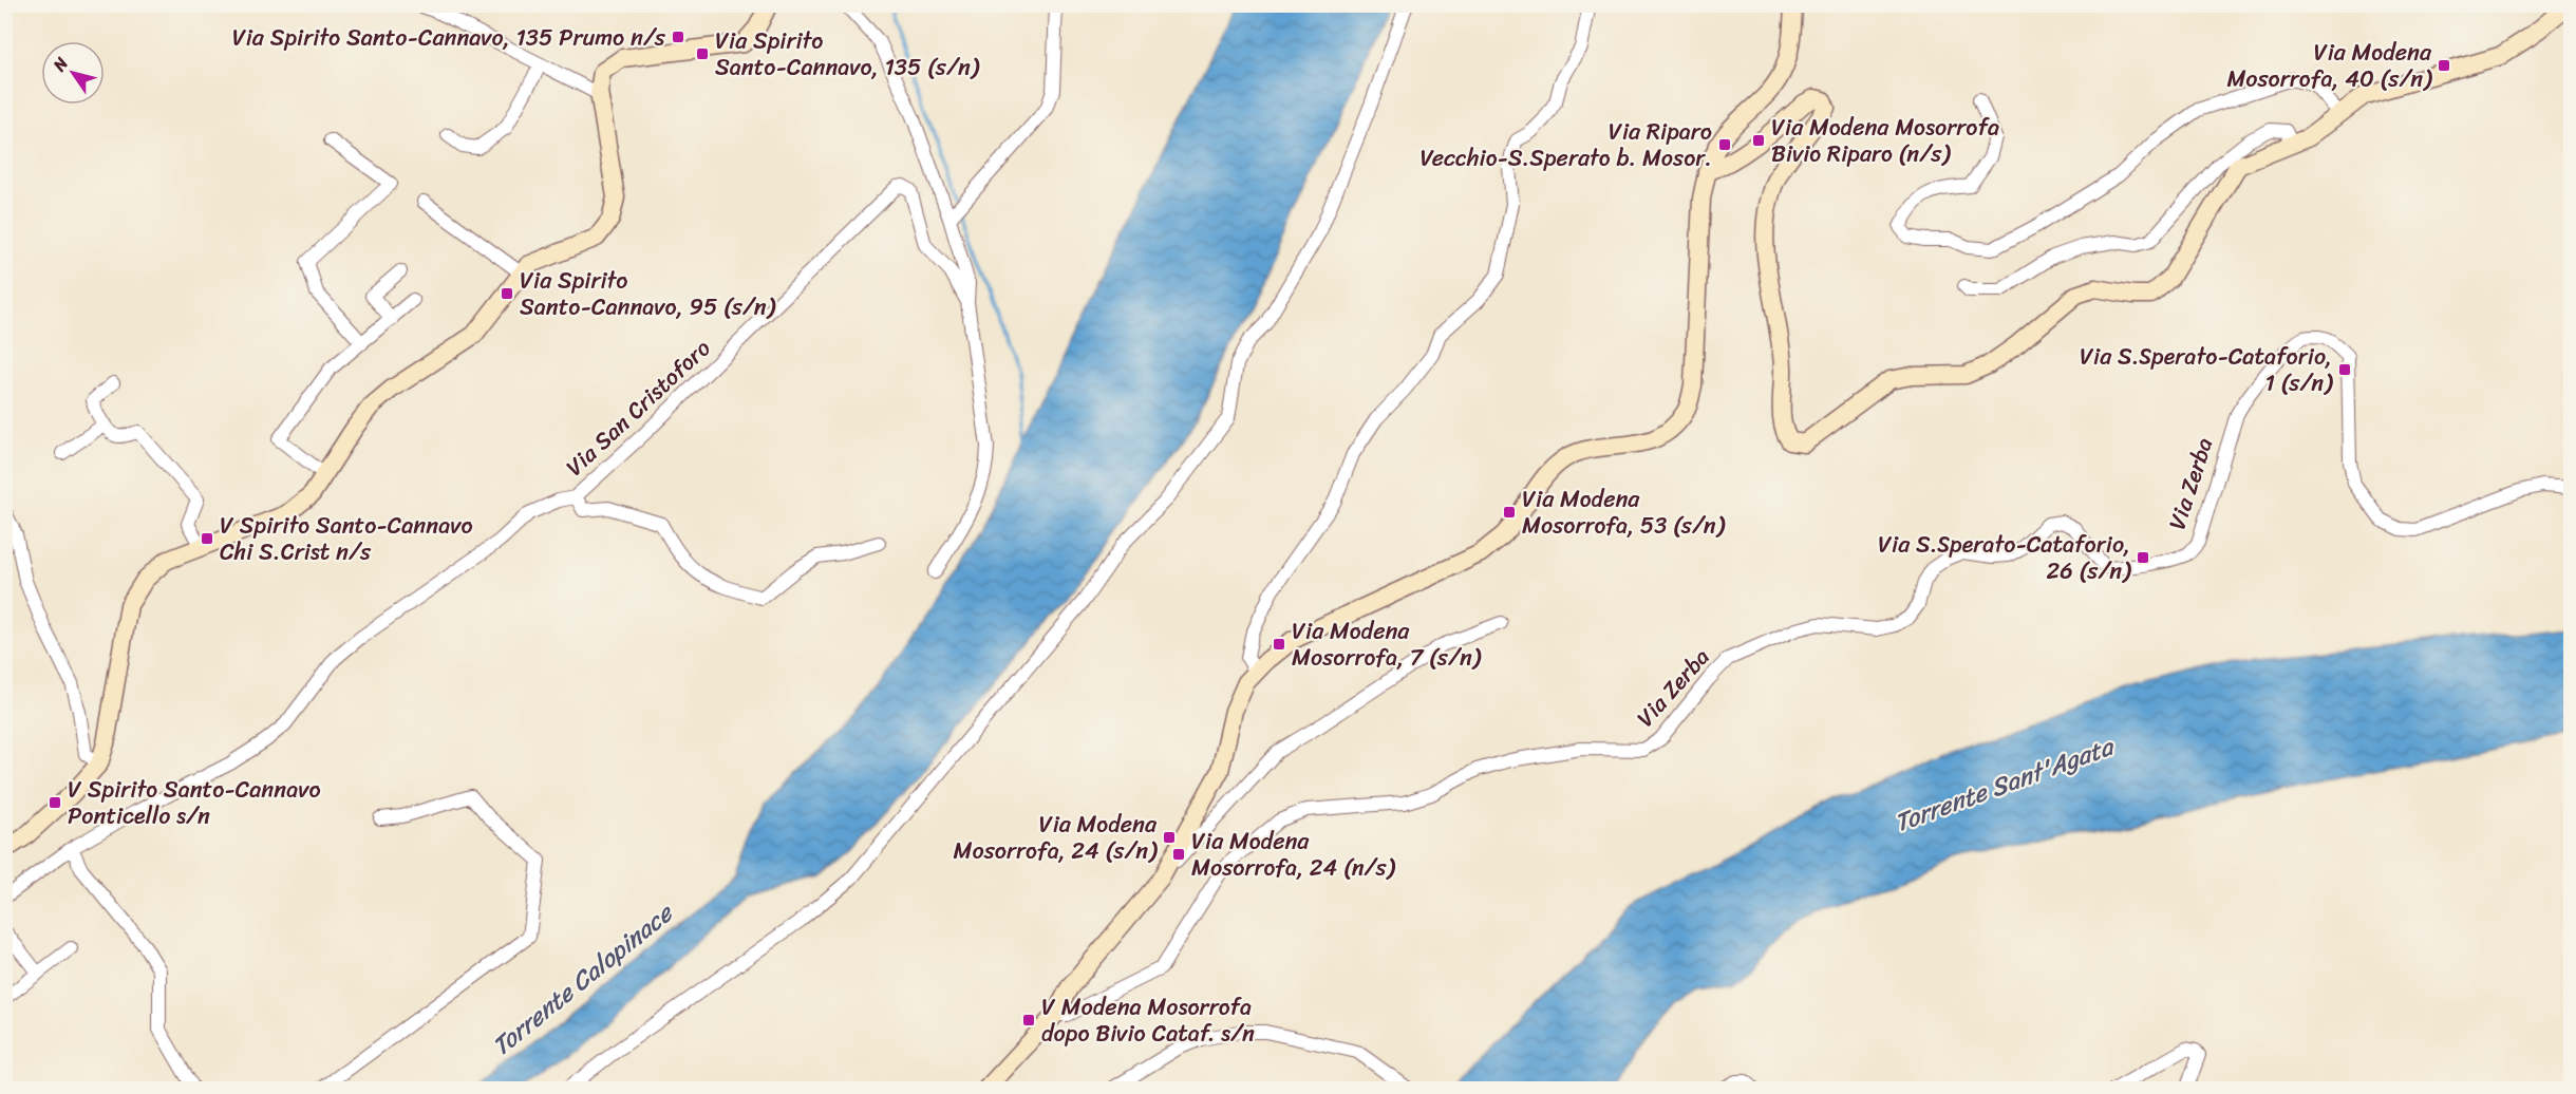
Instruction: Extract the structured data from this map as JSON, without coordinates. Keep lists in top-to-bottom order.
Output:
{
  "streets": {
    "street": ["Via San Cristoforo", "Via Zerba"]
  },
  "water": ["Torrente Sant'Agata", "Torrente Calopinace"],
  "places": {
    "transit": [
      "Via Spirito Santo-Cannavo, 135 Prumo n/s",
      "Via Spirito Santo-Cannavo, 135 (s/n)",
      "Via Modena Mosorrofa, 40 (s/n)",
      "Via Modena Mosorrofa Bivio Riparo (n/s)",
      "Via Riparo Vecchio-S.Sperato b. Mosor.",
      "Via Spirito Santo-Cannavo, 95 (s/n)",
      "Via S.Sperato-Cataforio, 1 (s/n)",
      "Via Modena Mosorrofa, 53 (s/n)",
      "V Spirito Santo-Cannavo Chi S.Crist n/s",
      "Via S.Sperato-Cataforio, 26 (s/n)",
      "Via Modena Mosorrofa, 7 (s/n)",
      "V Spirito Santo-Cannavo Ponticello s/n",
      "Via Modena Mosorrofa, 24 (s/n)",
      "Via Modena Mosorrofa, 24 (n/s)",
      "V Modena Mosorrofa dopo Bivio Cataf. s/n"
    ]
  },
  "north": "top left"
}
